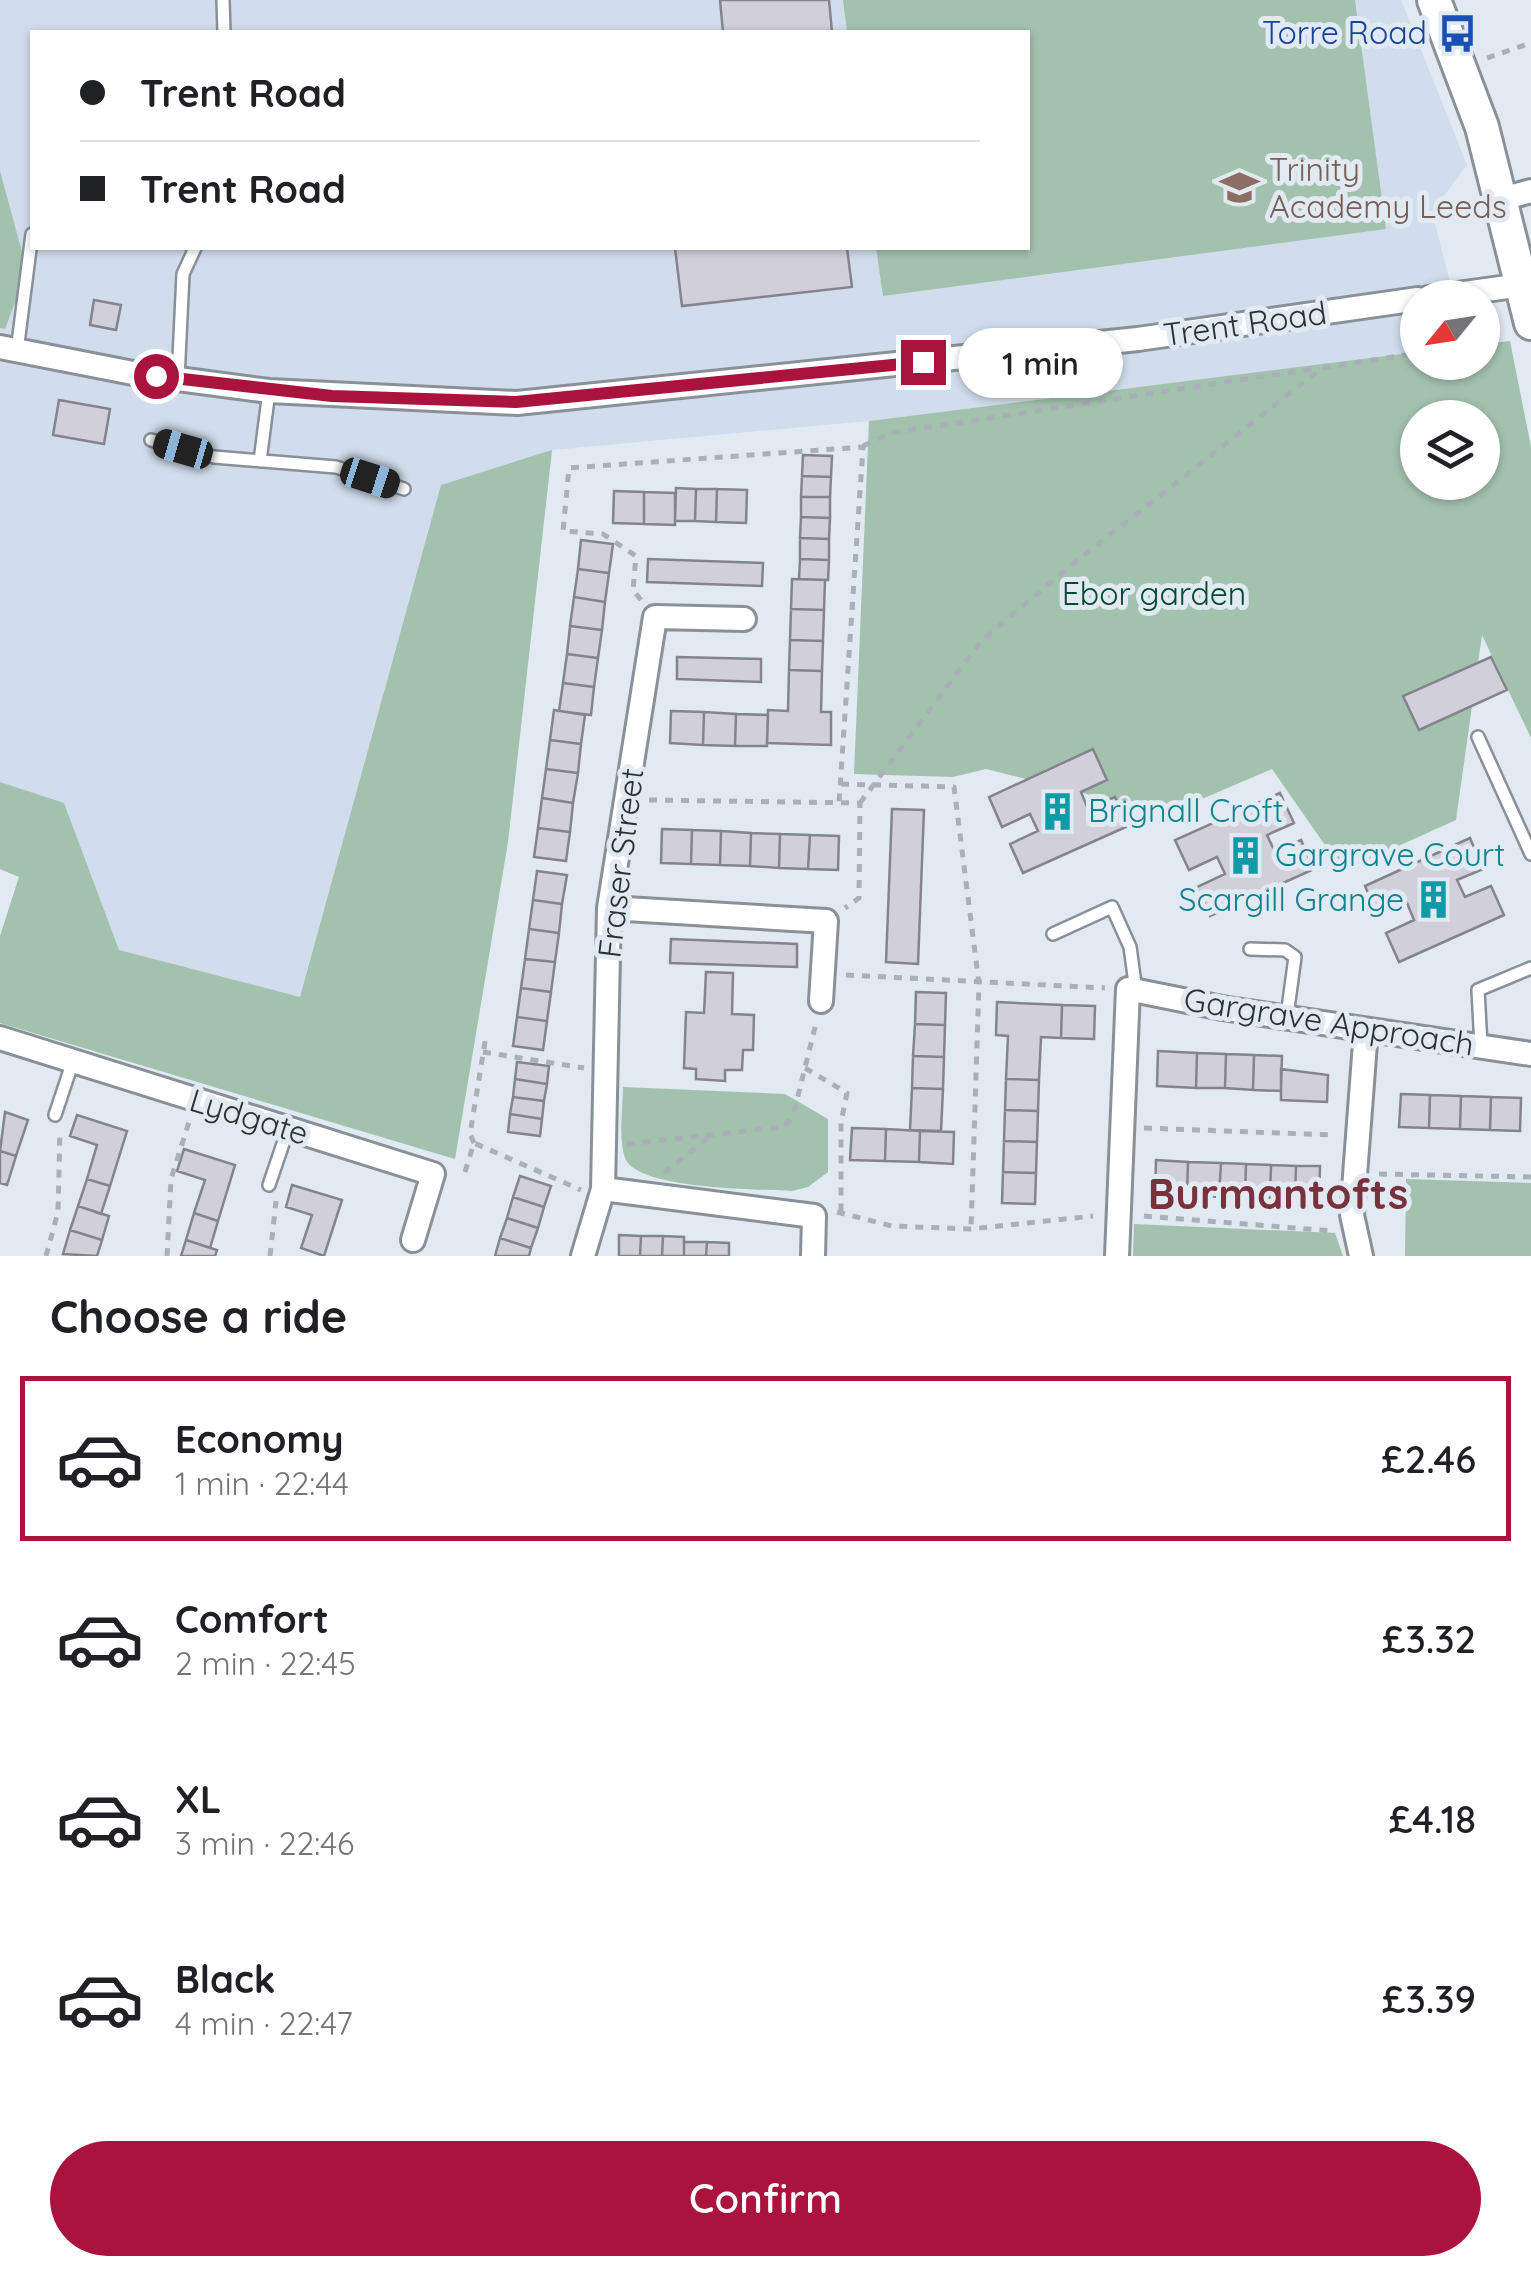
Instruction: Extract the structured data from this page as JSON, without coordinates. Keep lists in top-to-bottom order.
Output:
{
  "streets": {
    "street": [
      "Trent Road",
      "Fraser Street",
      "Gargrave Approach",
      "Lydgate"
    ]
  },
  "districts": ["Burmantofts"],
  "parks": ["Ebor garden"],
  "places": {
    "bus stop": ["Torre Road"],
    "school or university": ["Trinity Academy Leeds"],
    "building": ["Brignall Croft", "Gargrave Court", "Scargill Grange"]
  },
  "north": "bottom left",
  "page": {
    "banner": ["Trent Road", "Trent Road"],
    "bubble": "1 min",
    "heading": "Choose a ride",
    "list": [
      {
        "name": "Economy",
        "note": "1 min · 22:44",
        "value": "£2.46"
      },
      {
        "name": "Comfort",
        "note": "2 min · 22:45",
        "value": "£3.32"
      },
      {
        "name": "XL",
        "note": "3 min · 22:46",
        "value": "£4.18"
      },
      {
        "name": "Black",
        "note": "4 min · 22:47",
        "value": "£3.39"
      }
    ],
    "buttons": "Confirm"
  }
}
